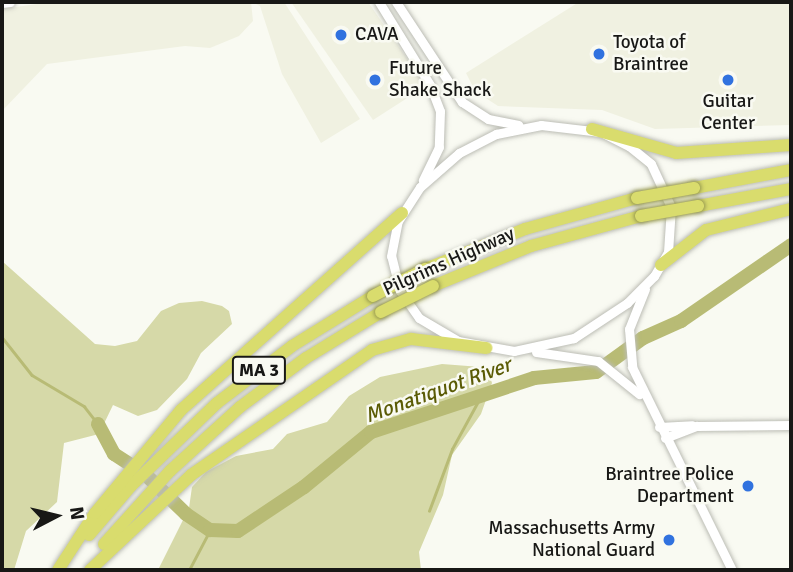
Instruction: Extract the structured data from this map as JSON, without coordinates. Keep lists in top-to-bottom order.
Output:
{
  "streets": {
    "highway": ["Pilgrims Highway", "MA 3"]
  },
  "crossings": [
    ["Pilgrims Highway", "MA 3"]
  ],
  "water": ["Monatiquot River"],
  "places": [
    "CAVA",
    "Toyota of Braintree",
    "Future Shake Shack",
    "Guitar Center",
    "Braintree Police Department",
    "Massachusetts Army National Guard"
  ],
  "north": "right"
}
